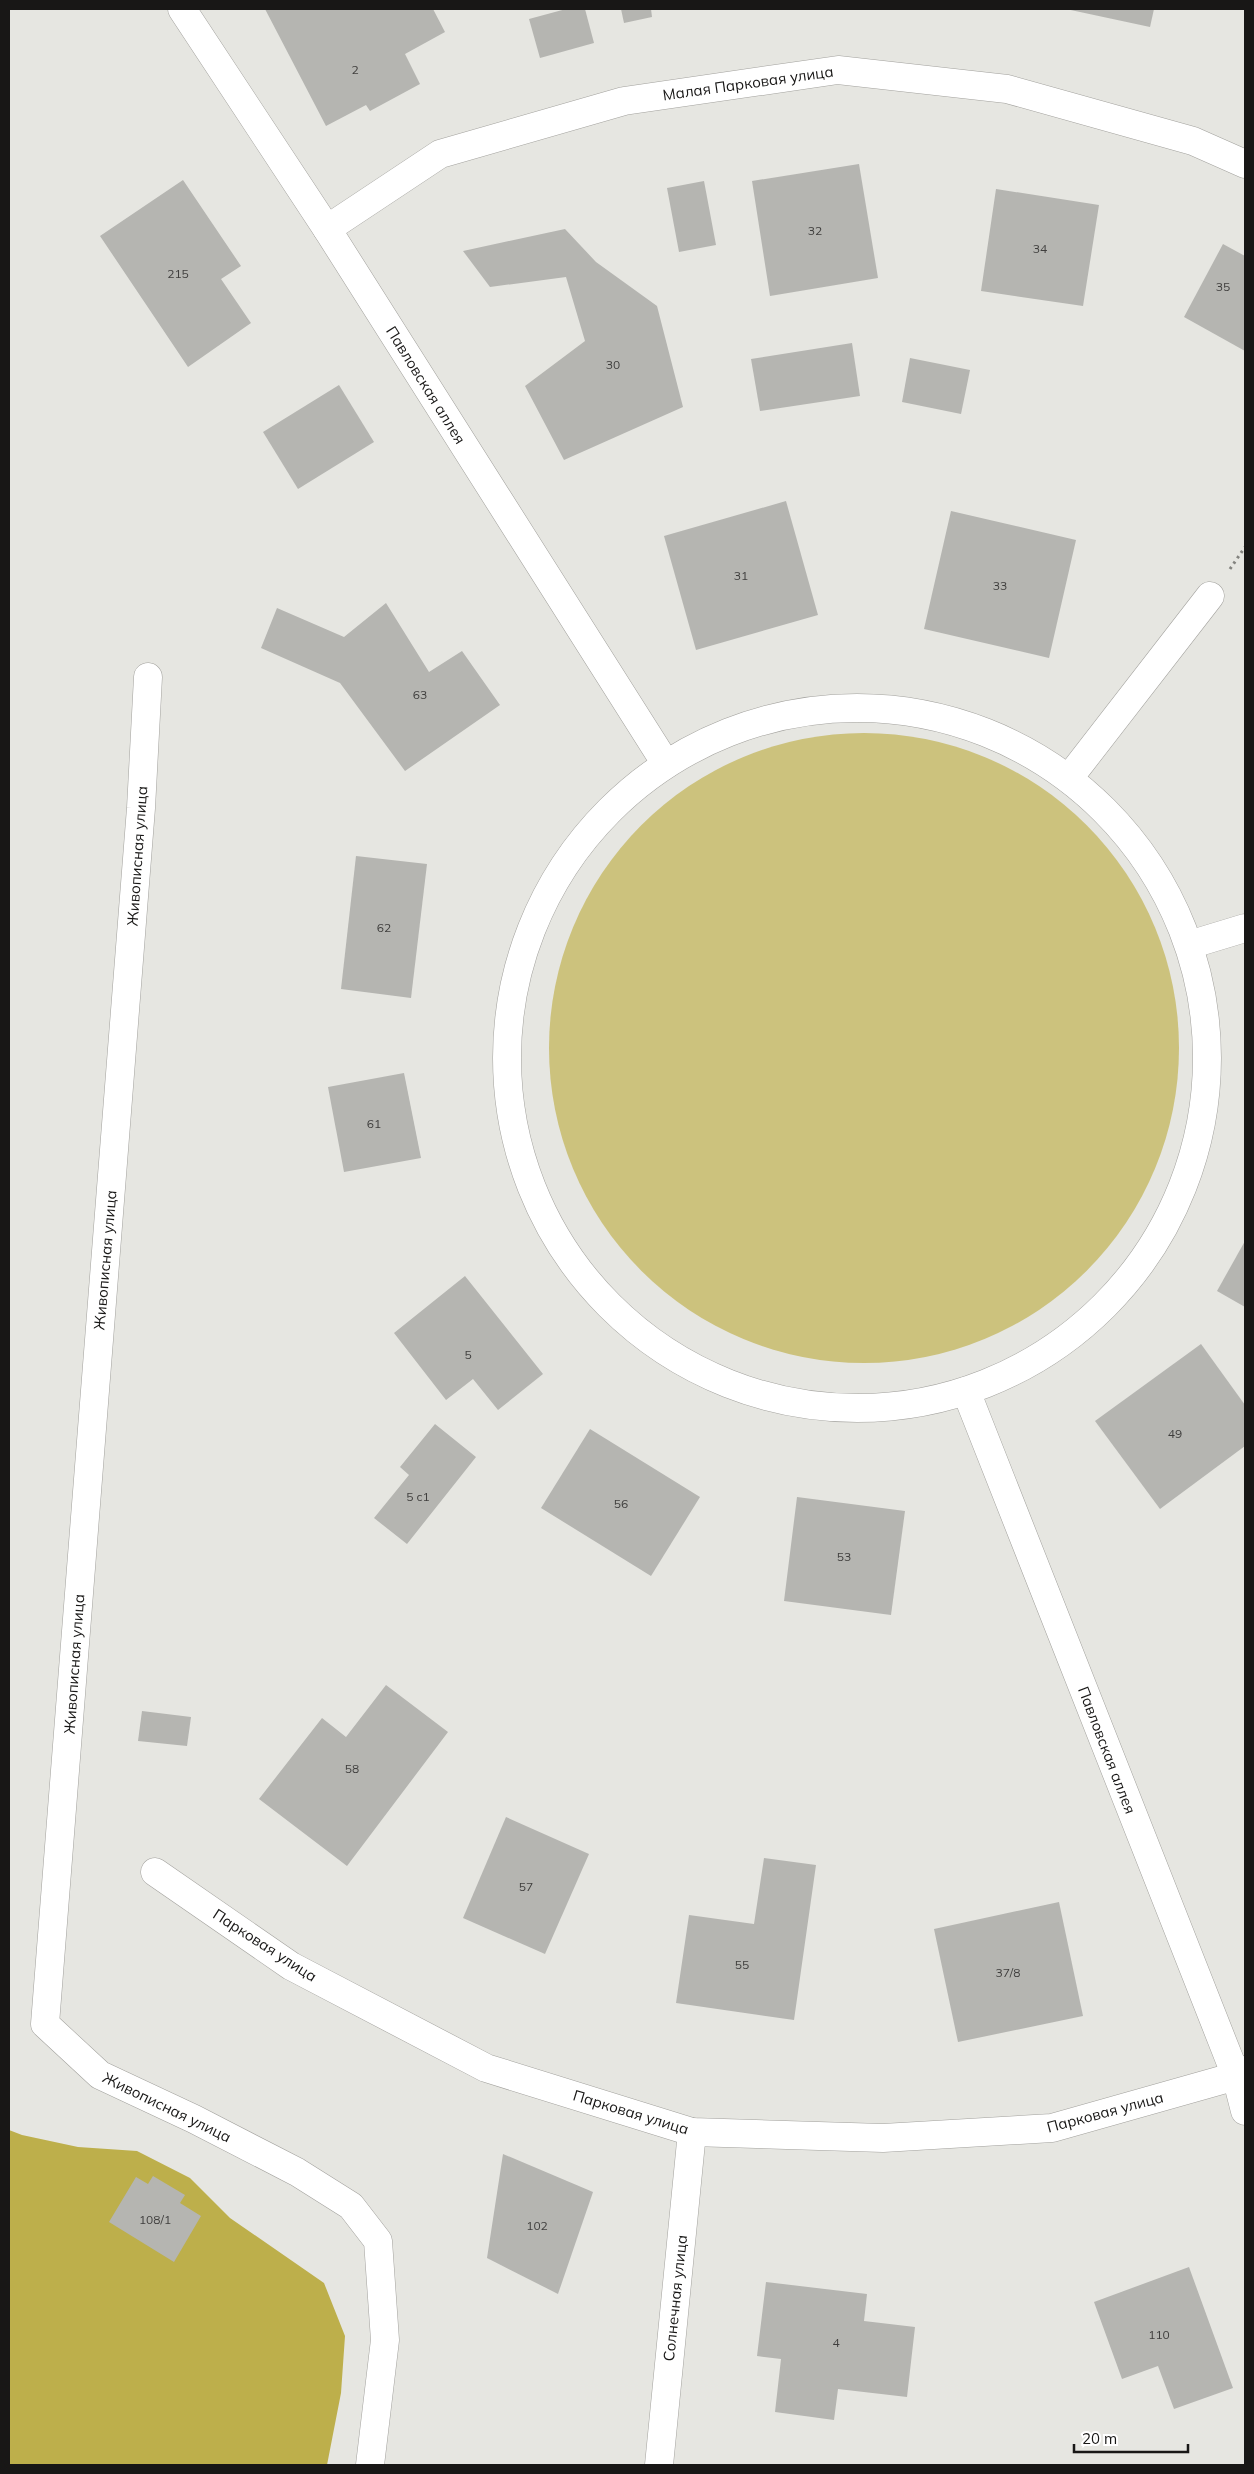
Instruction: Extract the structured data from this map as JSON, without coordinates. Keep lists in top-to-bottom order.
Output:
{
  "streets": {
    "street": [
      "Малая Парковая улица",
      "Павловская аллея",
      "Живописная улица",
      "Парковая улица",
      "Солнечная улица"
    ]
  },
  "crossings": [
    ["Малая Парковая улица", "Павловская аллея"],
    ["Павловская аллея", "Парковая улица"],
    ["Парковая улица", "Солнечная улица"]
  ],
  "house_numbers": [
    "2",
    "32",
    "34",
    "215",
    "35",
    "30",
    "31",
    "33",
    "63",
    "62",
    "61",
    "5",
    "49",
    "5 с1",
    "56",
    "53",
    "58",
    "57",
    "55",
    "37/8",
    "108/1",
    "102",
    "110",
    "4"
  ],
  "scale_bar": "20 m"
}
